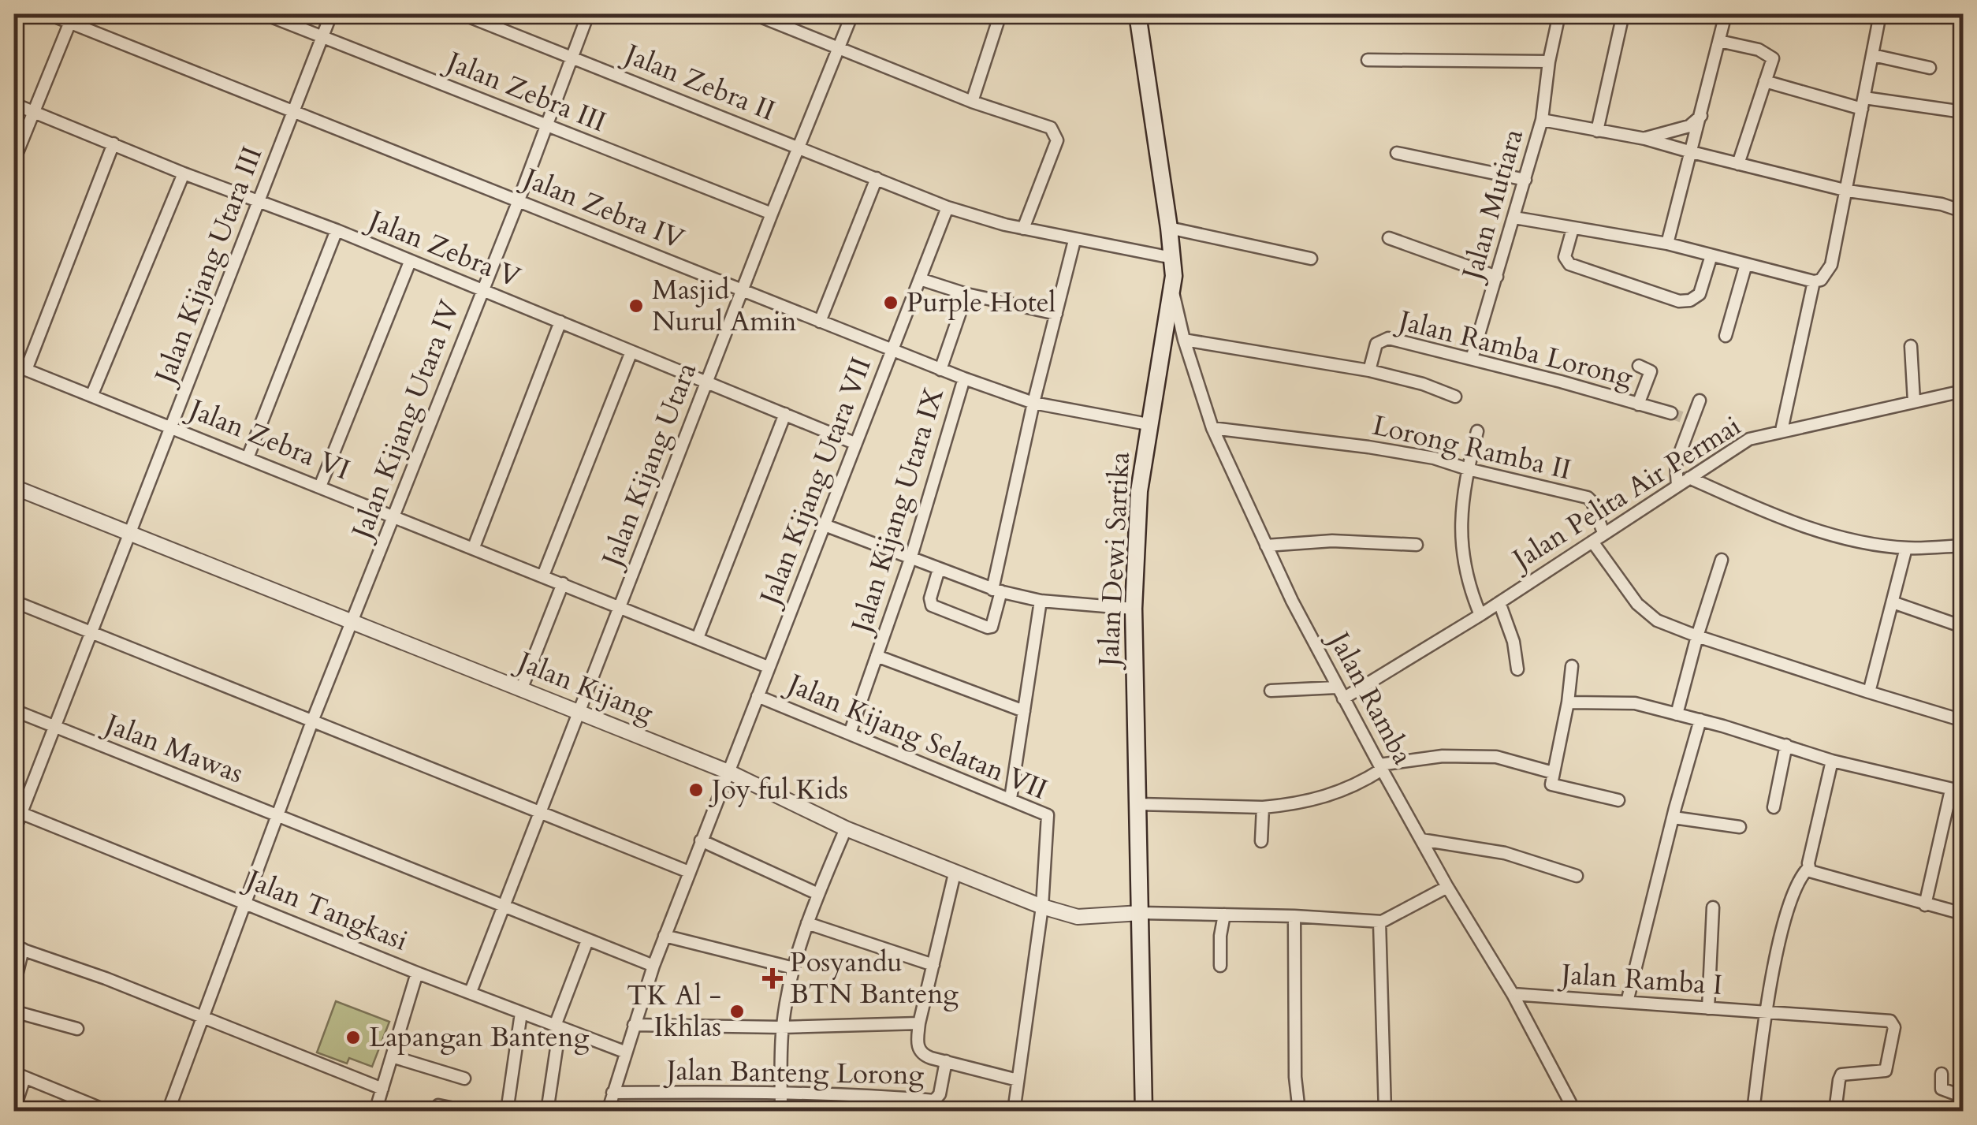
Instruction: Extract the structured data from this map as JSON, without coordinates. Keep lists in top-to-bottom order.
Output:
{
  "streets": {
    "main road": ["Jalan Dewi Sartika"],
    "street": [
      "Jalan Zebra II",
      "Jalan Zebra III",
      "Jalan Mutiara",
      "Jalan Zebra IV",
      "Jalan Zebra V",
      "Jalan Kijang Utara III",
      "Jalan Ramba Lorong",
      "Jalan Kijang Utara IV",
      "Jalan Zebra VI",
      "Lorong Ramba II",
      "Jalan Kijang Utara",
      "Jalan Kijang Utara VII",
      "Jalan Pelita Air Permai",
      "Jalan Kijang Utara IX",
      "Jalan Kijang",
      "Jalan Ramba",
      "Jalan Kijang Selatan VII",
      "Jalan Mawas",
      "Jalan Tangkasi",
      "Jalan Ramba I",
      "Jalan Banteng Lorong"
    ]
  },
  "crossings": [
    ["Jalan Zebra II", "Jalan Kijang Utara IV"],
    ["Jalan Zebra II", "Jalan Kijang Utara"],
    ["Jalan Zebra II", "Jalan Kijang Utara VII"],
    ["Jalan Zebra II", "Jalan Dewi Sartika"],
    ["Jalan Zebra III", "Jalan Kijang Utara III"],
    ["Jalan Zebra III", "Jalan Kijang Utara IV"],
    ["Jalan Zebra III", "Jalan Kijang Utara"],
    ["Jalan Mutiara", "Jalan Ramba Lorong"],
    ["Jalan Zebra IV", "Jalan Kijang Utara III"],
    ["Jalan Zebra IV", "Jalan Kijang Utara IV"],
    ["Jalan Zebra IV", "Jalan Kijang Utara"],
    ["Jalan Zebra IV", "Jalan Kijang Utara VII"],
    ["Jalan Zebra IV", "Jalan Kijang Utara IX"],
    ["Jalan Zebra IV", "Jalan Dewi Sartika"],
    ["Jalan Zebra V", "Jalan Kijang Utara III"],
    ["Jalan Zebra V", "Jalan Kijang Utara IV"],
    ["Jalan Zebra V", "Jalan Kijang Utara"],
    ["Jalan Zebra V", "Jalan Kijang Utara VII"],
    ["Jalan Kijang Utara III", "Jalan Zebra VI"],
    ["Jalan Kijang Utara III", "Jalan Kijang"],
    ["Jalan Kijang Utara IV", "Jalan Zebra VI"],
    ["Jalan Kijang Utara IV", "Jalan Kijang"],
    ["Jalan Zebra VI", "Jalan Kijang Utara"],
    ["Jalan Zebra VI", "Jalan Kijang Utara VII"],
    ["Lorong Ramba II", "Jalan Pelita Air Permai"],
    ["Lorong Ramba II", "Jalan Ramba"],
    ["Jalan Kijang Utara", "Jalan Kijang"],
    ["Jalan Kijang Utara VII", "Jalan Kijang"],
    ["Jalan Kijang Utara VII", "Jalan Kijang Selatan VII"],
    ["Jalan Kijang Utara VII", "Jalan Banteng Lorong"],
    ["Jalan Pelita Air Permai", "Jalan Ramba"],
    ["Jalan Kijang Utara IX", "Jalan Kijang Selatan VII"],
    ["Jalan Dewi Sartika", "Jalan Kijang"],
    ["Jalan Dewi Sartika", "Jalan Ramba"],
    ["Jalan Kijang", "Jalan Kijang Selatan VII"],
    ["Jalan Ramba", "Jalan Ramba I"],
    ["Jalan Mawas", "Jalan Banteng Lorong"],
    ["Jalan Tangkasi", "Jalan Banteng Lorong"]
  ],
  "places": {
    "other": [
      "Purple Hotel",
      "Masjid Nurul Amin",
      "Joy ful Kids",
      "TK Al - Ikhlas",
      "Lapangan Banteng"
    ],
    "health": ["Posyandu BTN Banteng"]
  }
}
